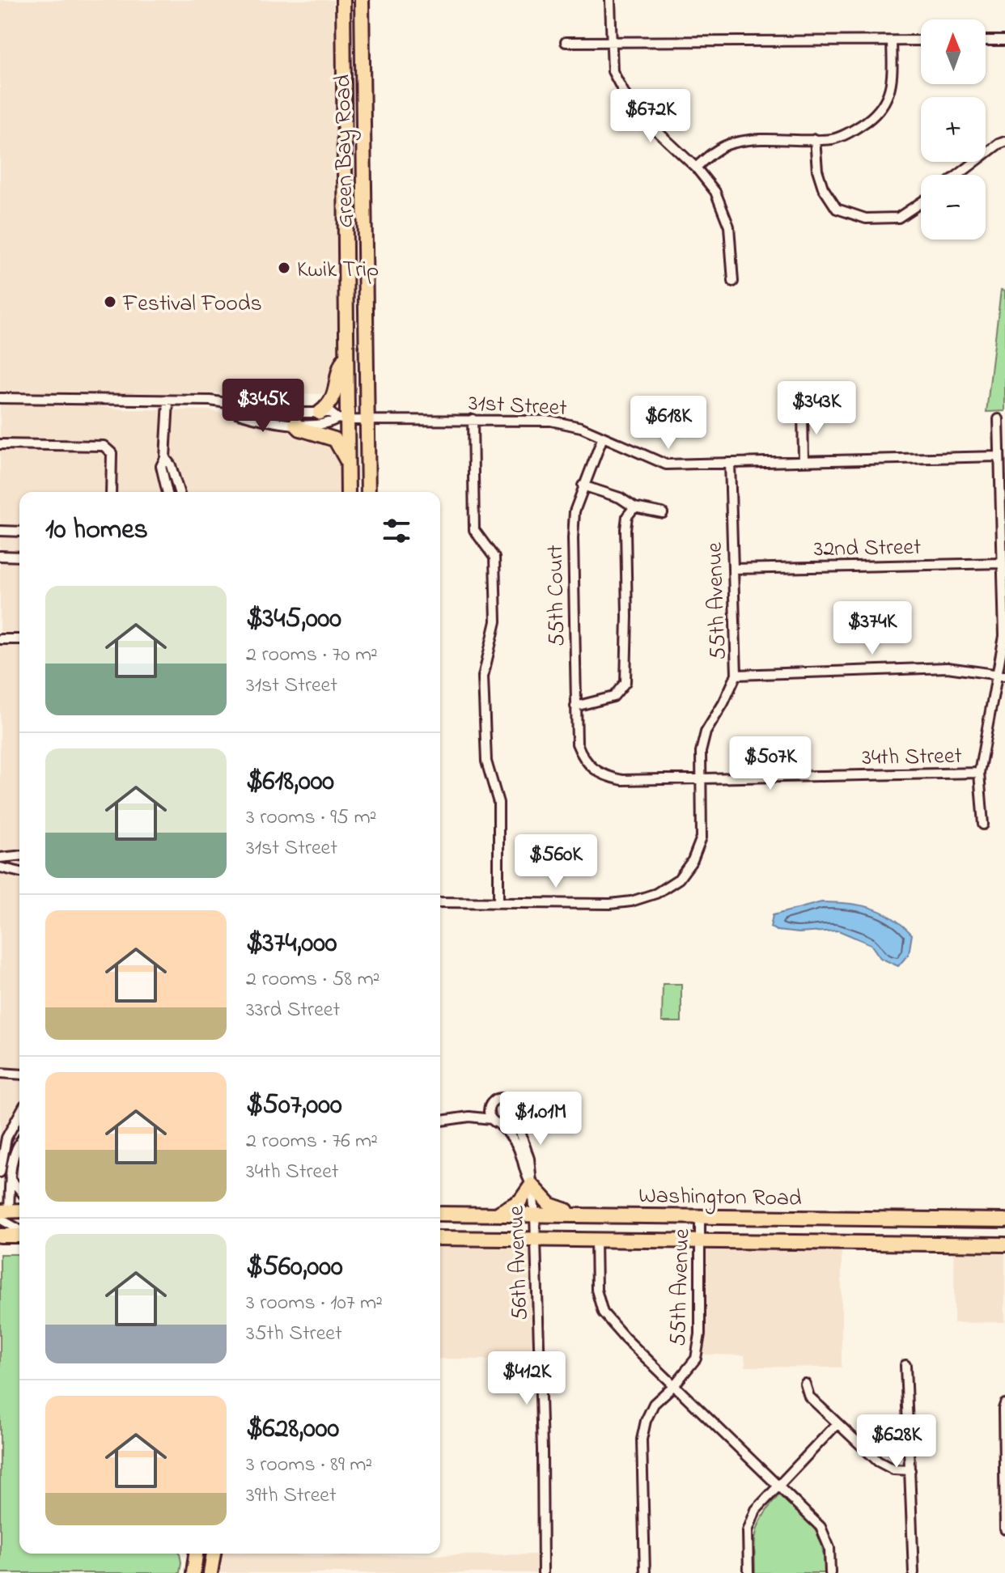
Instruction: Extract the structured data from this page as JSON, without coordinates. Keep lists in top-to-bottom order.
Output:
{
  "streets": {
    "main road": ["Green Bay Road", "Washington Road"],
    "street": [
      "31st Street",
      "32nd Street",
      "55th Court",
      "55th Avenue",
      "34th Street",
      "56th Avenue"
    ]
  },
  "crossings": [
    ["Green Bay Road", "31st Street"],
    ["31st Street", "55th Court"],
    ["31st Street", "55th Avenue"],
    ["32nd Street", "55th Avenue"],
    ["55th Court", "34th Street"],
    ["55th Avenue", "34th Street"],
    ["55th Avenue", "Washington Road"],
    ["Washington Road", "56th Avenue"]
  ],
  "places": ["Kwik Trip", "Festival Foods"],
  "north": "top",
  "page": {
    "map_buttons": ["+", "−"],
    "price": [
      "$672K",
      "$345K",
      "$343K",
      "$618K",
      "$374K",
      "$507K",
      "$560K",
      "$1.01M",
      "$412K",
      "$628K"
    ],
    "heading": "10 homes",
    "list": [
      {
        "name": "$345,000",
        "note": "2 rooms · 70 m² · 31st Street"
      },
      {
        "name": "$618,000",
        "note": "3 rooms · 95 m² · 31st Street"
      },
      {
        "name": "$374,000",
        "note": "2 rooms · 58 m² · 33rd Street"
      },
      {
        "name": "$507,000",
        "note": "2 rooms · 76 m² · 34th Street"
      },
      {
        "name": "$560,000",
        "note": "3 rooms · 107 m² · 35th Street"
      },
      {
        "name": "$628,000",
        "note": "3 rooms · 89 m² · 39th Street"
      }
    ]
  }
}
